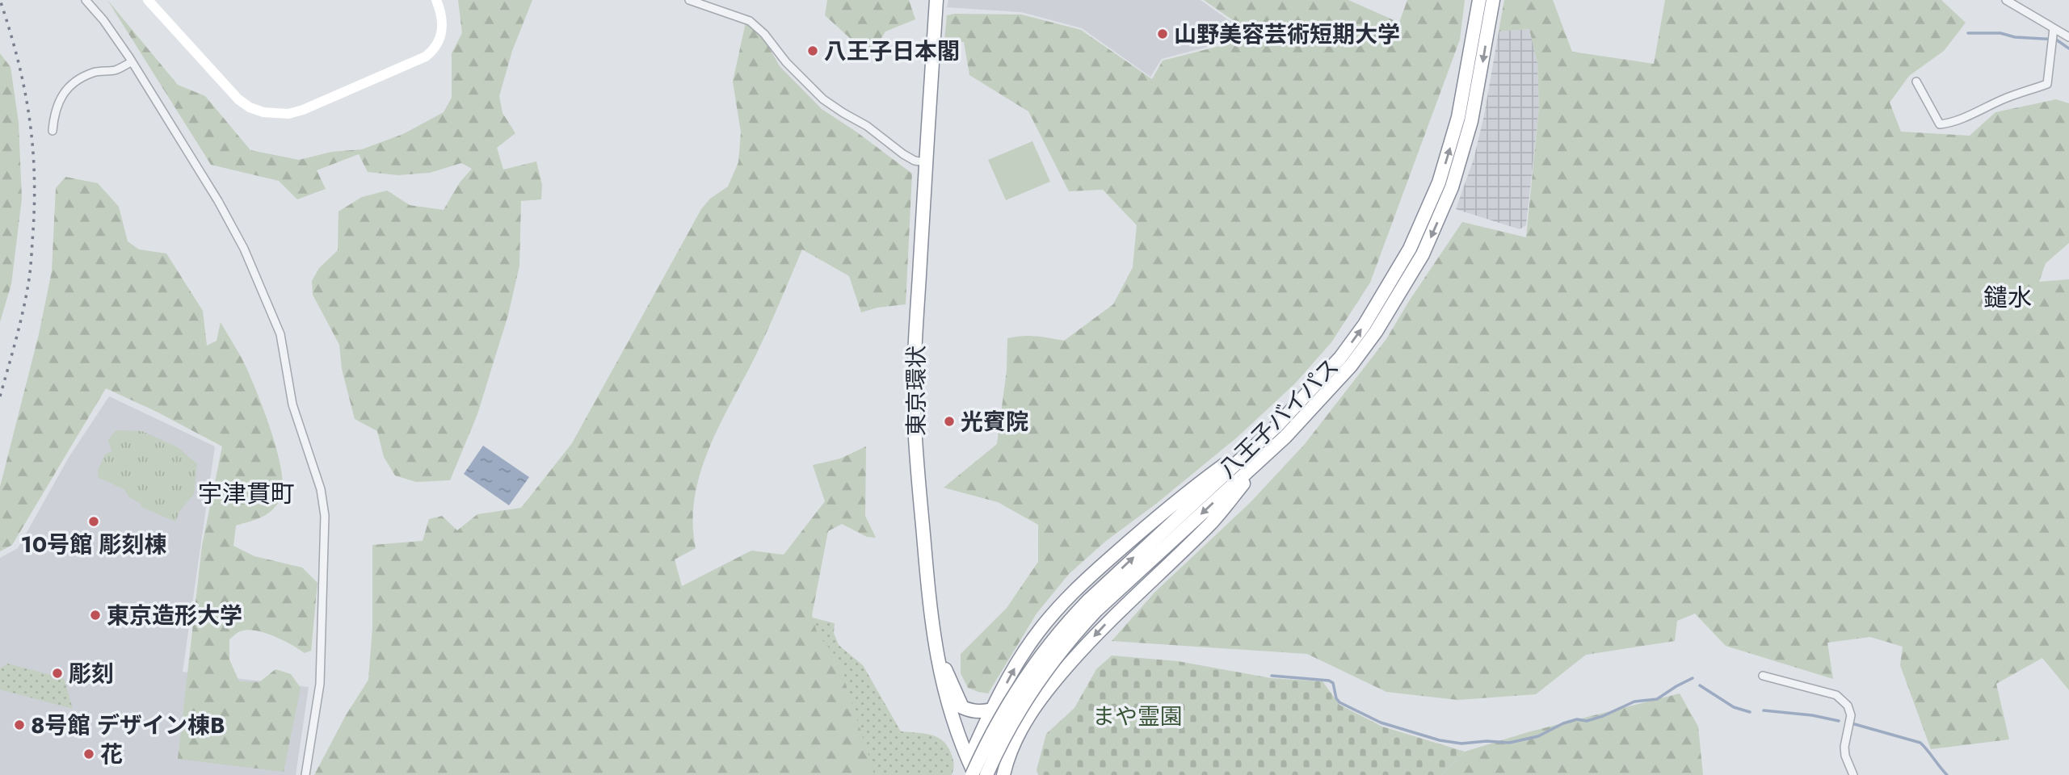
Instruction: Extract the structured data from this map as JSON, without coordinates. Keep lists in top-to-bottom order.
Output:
{
  "streets": {
    "highway": ["東京環状", "八王子バイパス"]
  },
  "crossings": [
    ["東京環状", "八王子バイパス"]
  ],
  "districts": ["鑓水", "宇津貫町"],
  "parks": ["まや霊園"],
  "places": [
    "山野美容芸術短期大学",
    "八王子日本閣",
    "光賓院",
    "10号館 彫刻棟",
    "東京造形大学",
    "彫刻",
    "8号館 デザイン棟B",
    "花"
  ]
}
